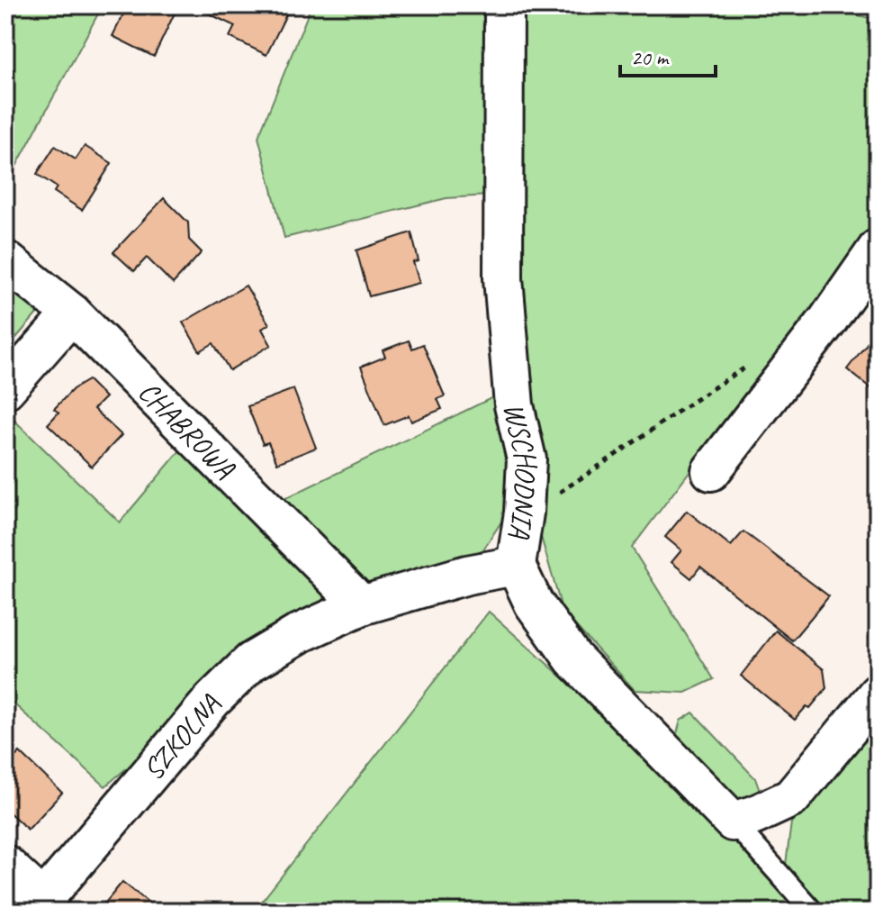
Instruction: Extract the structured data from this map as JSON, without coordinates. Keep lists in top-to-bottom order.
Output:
{
  "streets": {
    "street": ["CHABROWA", "WSCHODNIA", "SZKOLNA"]
  },
  "crossings": [
    ["CHABROWA", "SZKOLNA"],
    ["WSCHODNIA", "SZKOLNA"]
  ],
  "scale_bar": "20 m"
}
